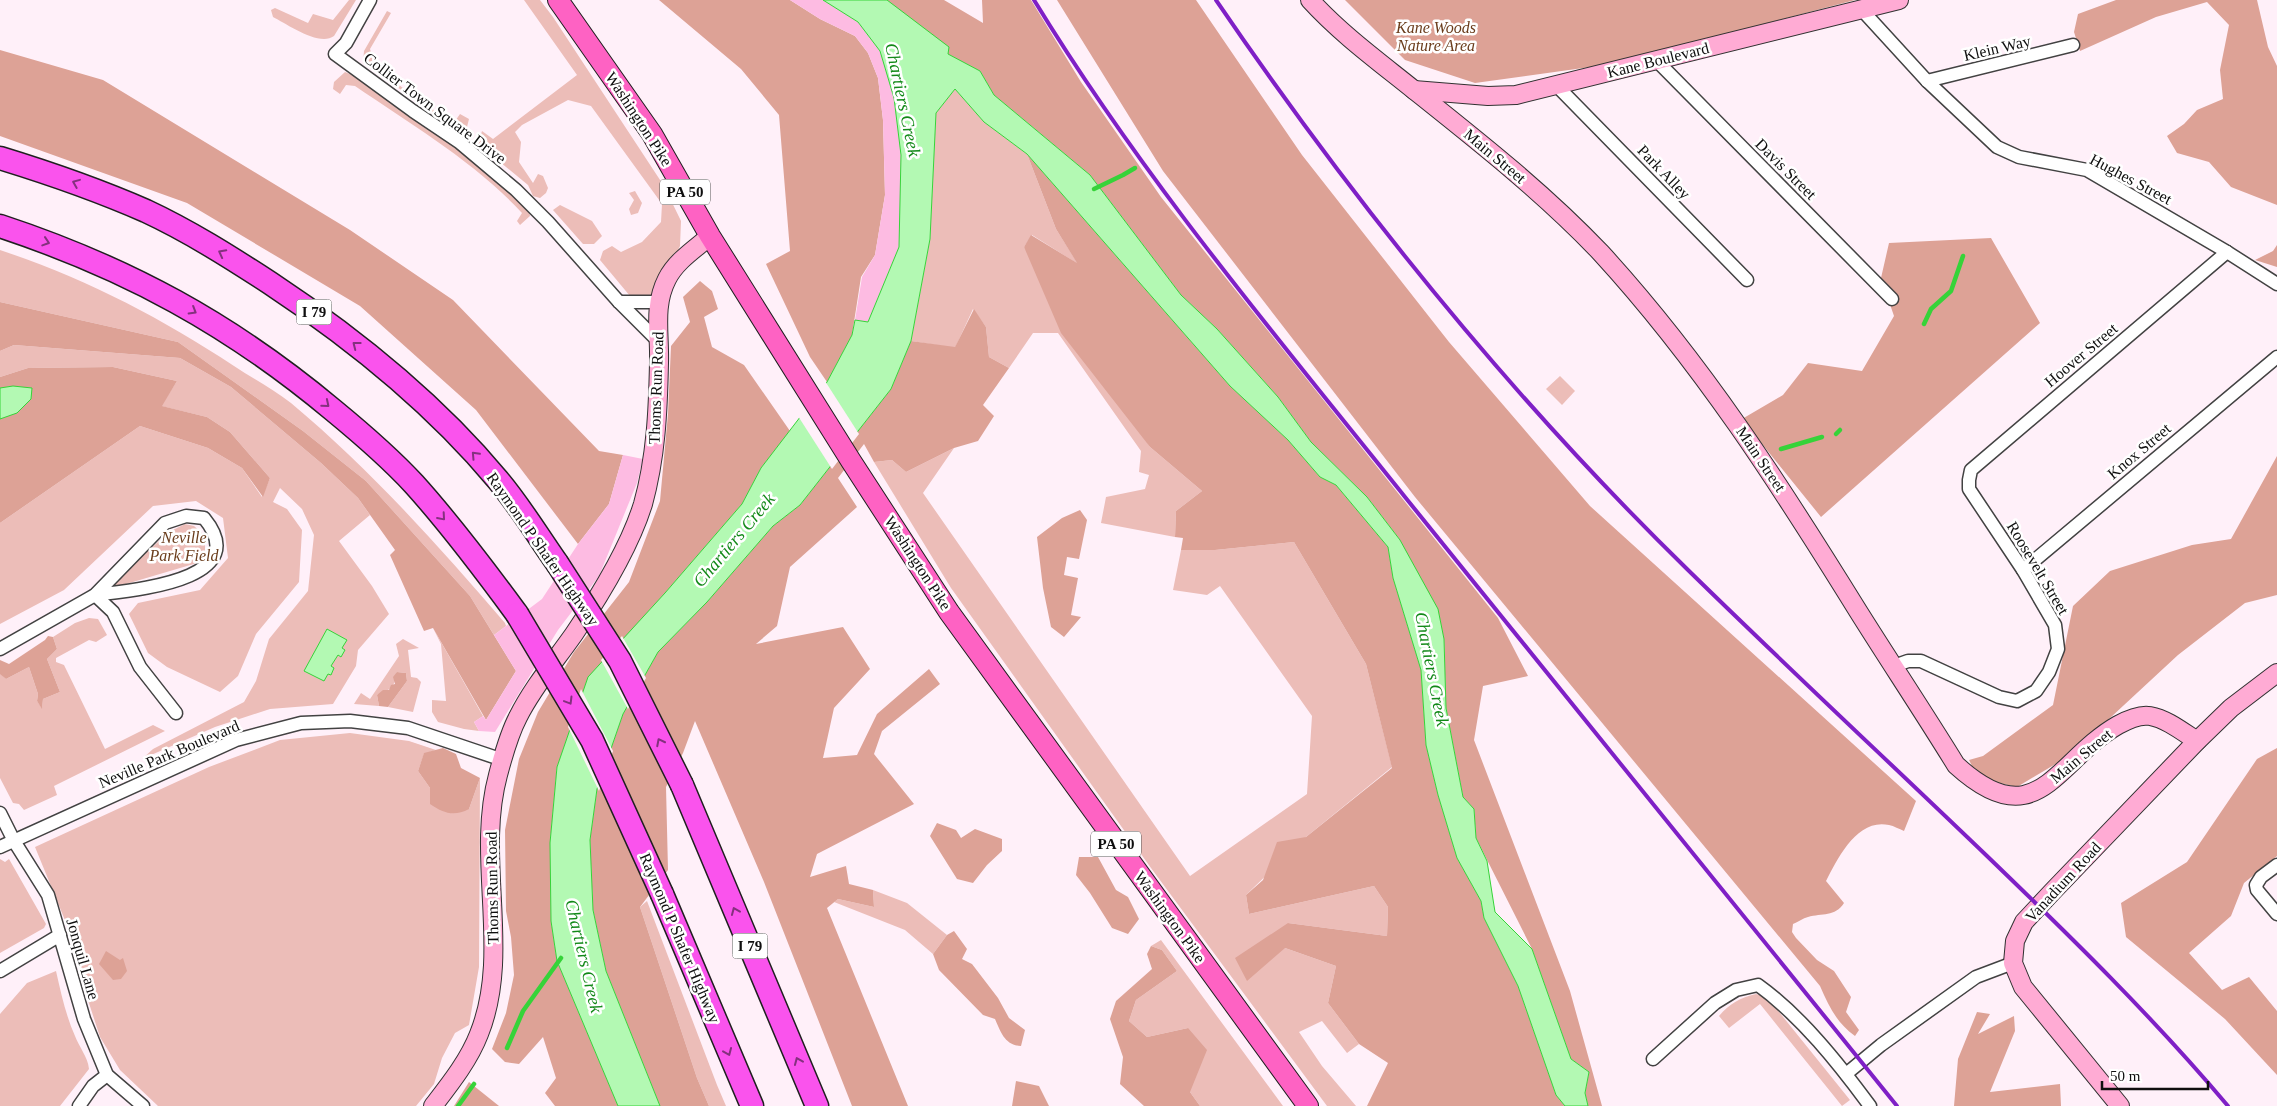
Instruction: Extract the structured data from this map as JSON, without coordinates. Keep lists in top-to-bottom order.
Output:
{
  "streets": {
    "highway": ["I 79", "Raymond P Shafer Highway"],
    "main road": ["Washington Pike", "PA 50"],
    "street": [
      "Klein Way",
      "Kane Boulevard",
      "Collier Town Square Drive",
      "Main Street",
      "Davis Street",
      "Park Alley",
      "Hughes Street",
      "Hoover Street",
      "Thoms Run Road",
      "Knox Street",
      "Roosevelt Street",
      "Neville Park Boulevard",
      "Vanadium Road",
      "Jonquil Lane"
    ]
  },
  "crossings": [
    ["Klein Way", "Hughes Street"],
    ["Kane Boulevard", "Main Street"],
    ["Kane Boulevard", "Davis Street"],
    ["Kane Boulevard", "Park Alley"],
    ["Kane Boulevard", "Hughes Street"],
    ["Collier Town Square Drive", "Thoms Run Road"],
    ["Washington Pike", "Thoms Run Road"],
    ["Main Street", "Roosevelt Street"],
    ["Main Street", "Vanadium Road"],
    ["Hughes Street", "Hoover Street"],
    ["Hoover Street", "Roosevelt Street"],
    ["Thoms Run Road", "Neville Park Boulevard"],
    ["Knox Street", "Roosevelt Street"],
    ["Neville Park Boulevard", "Jonquil Lane"]
  ],
  "water": ["Chartiers Creek"],
  "parks": ["Kane Woods Nature Area", "Neville Park Field"],
  "scale_bar": "50 m"
}
